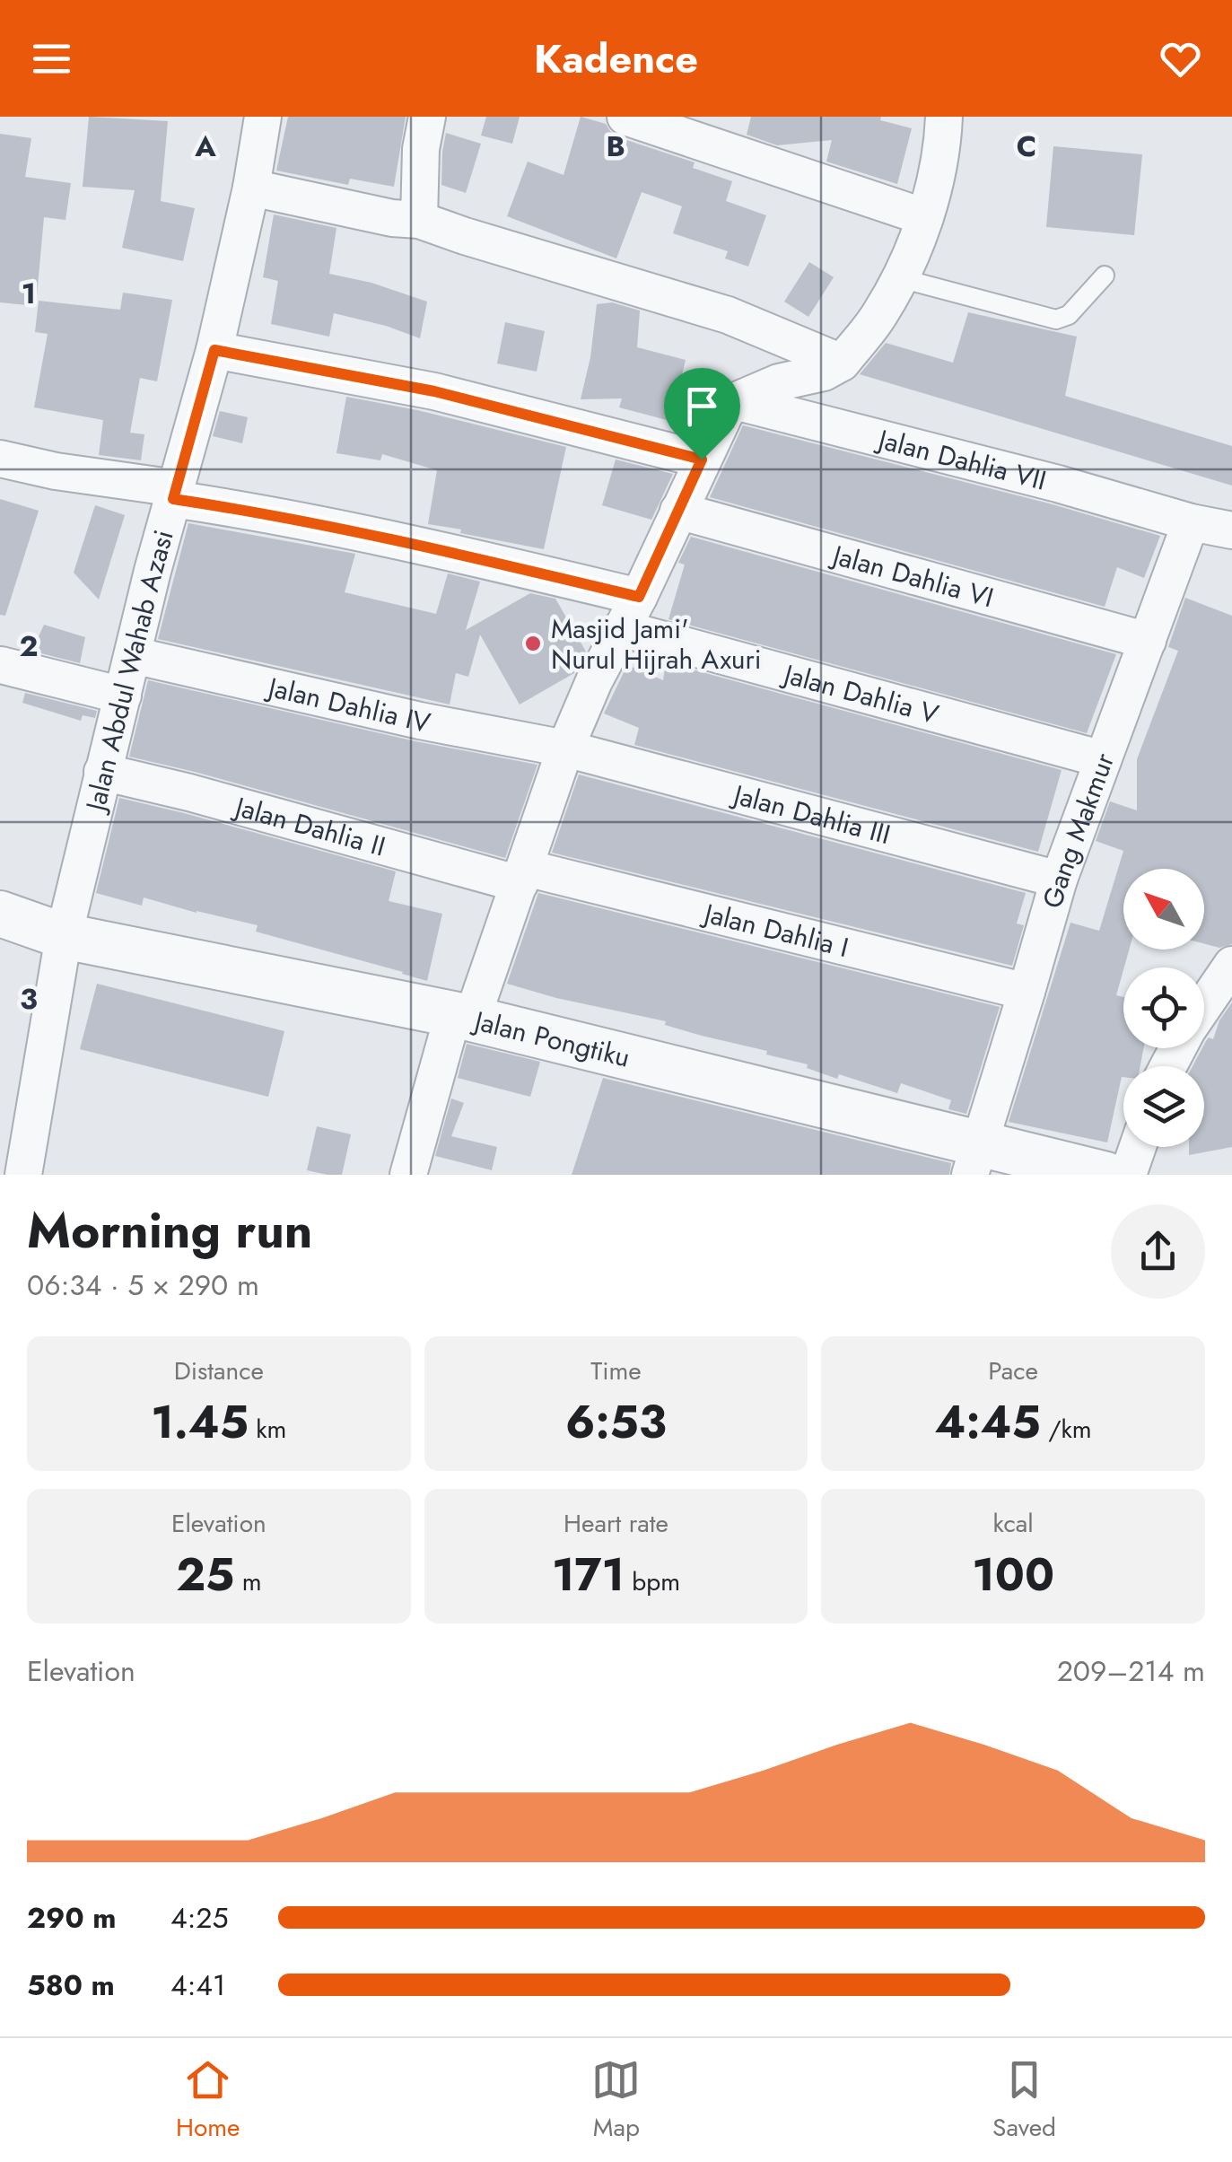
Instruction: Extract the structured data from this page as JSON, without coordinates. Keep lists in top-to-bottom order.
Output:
{
  "streets": {
    "street": [
      "Jalan Dahlia VII",
      "Jalan Dahlia VI",
      "Jalan Abdul Wahab Azasi",
      "Jalan Dahlia V",
      "Jalan Dahlia IV",
      "Jalan Dahlia III",
      "Jalan Dahlia II",
      "Gang Makmur",
      "Jalan Dahlia I",
      "Jalan Pongtiku"
    ]
  },
  "crossings": [
    ["Jalan Dahlia VII", "Gang Makmur"],
    ["Jalan Dahlia VI", "Gang Makmur"],
    ["Jalan Abdul Wahab Azasi", "Jalan Dahlia IV"],
    ["Jalan Abdul Wahab Azasi", "Jalan Dahlia II"],
    ["Jalan Abdul Wahab Azasi", "Jalan Pongtiku"],
    ["Jalan Dahlia V", "Gang Makmur"],
    ["Jalan Dahlia IV", "Jalan Dahlia III"],
    ["Jalan Dahlia III", "Gang Makmur"],
    ["Jalan Dahlia II", "Jalan Dahlia I"],
    ["Gang Makmur", "Jalan Dahlia I"],
    ["Gang Makmur", "Jalan Pongtiku"]
  ],
  "places": ["Masjid Jami' Nurul Hijrah Axuri"],
  "north": "top left",
  "page": {
    "header": "Kadence",
    "heading": ["Morning run", "06:34 · 5 × 290 m"],
    "stats": [
      ["Distance", "1.45 km"],
      ["Time", "6:53"],
      ["Pace", "4:45 /km"],
      ["Elevation", "25 m"],
      ["Heart rate", "171 bpm"],
      ["kcal", "100"]
    ],
    "chart": ["Elevation", "209–214 m"],
    "list": [
      {
        "name": "290 m",
        "note": "4:25"
      },
      {
        "name": "580 m",
        "note": "4:41"
      }
    ],
    "tabs": ["Home", "Map", "Saved"]
  },
  "grid": {
    "columns": ["A", "B", "C"],
    "rows": ["1", "2", "3"]
  }
}
